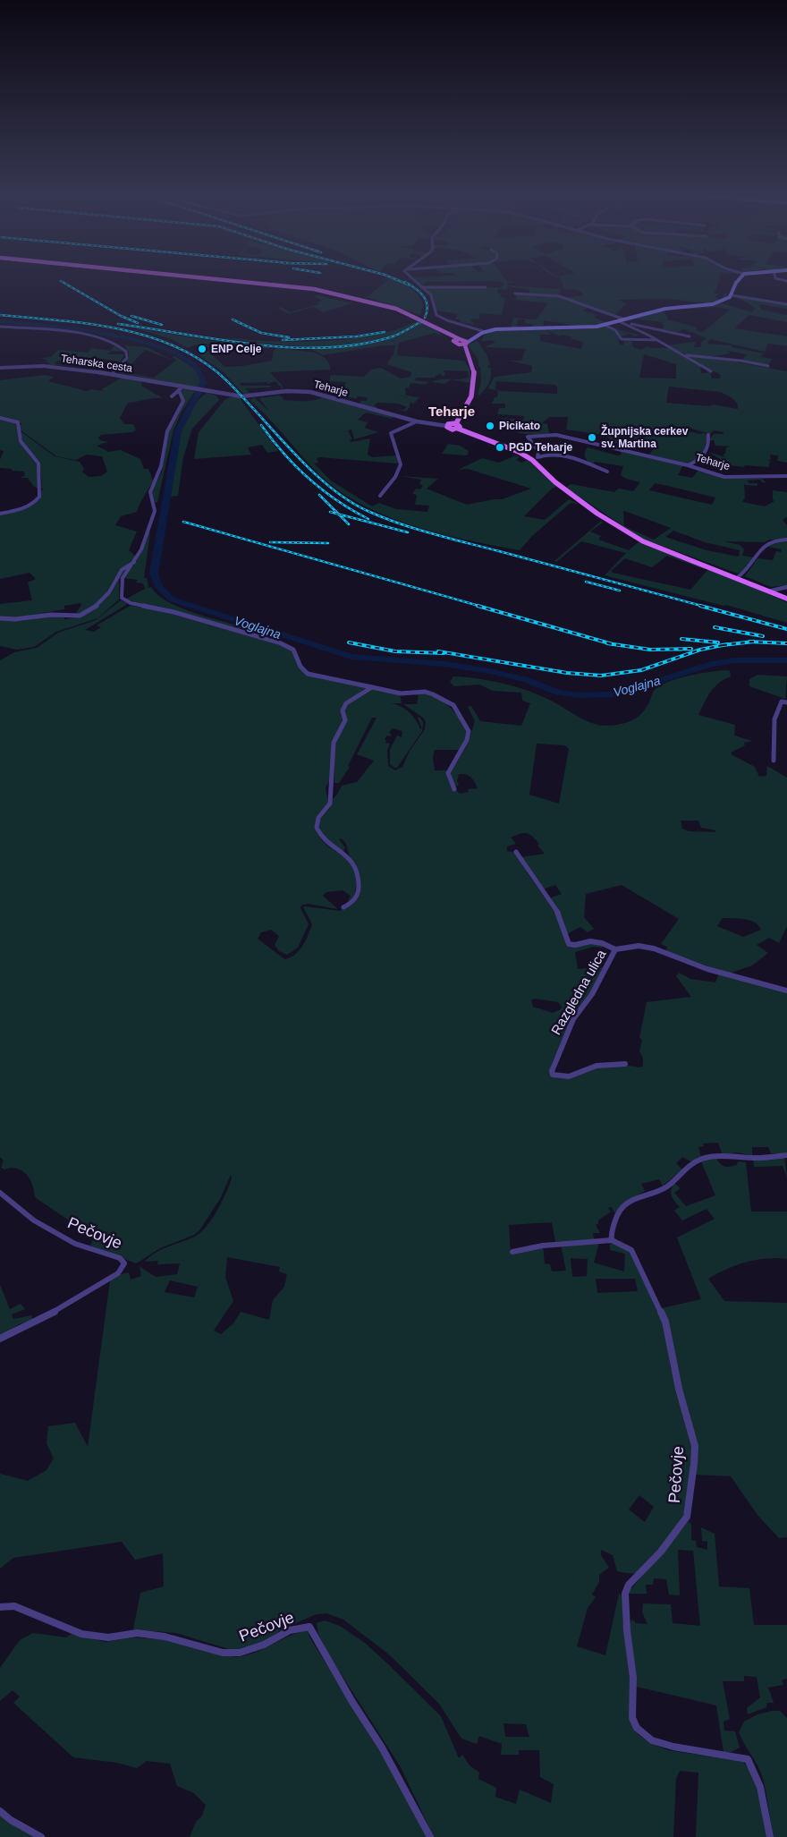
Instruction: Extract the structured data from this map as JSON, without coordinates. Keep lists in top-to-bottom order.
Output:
{
  "streets": {
    "main road": ["Teharje"],
    "street": ["Teharska cesta", "Razgledna ulica", "Pečovje"]
  },
  "crossings": [
    ["Teharska cesta", "Teharje"]
  ],
  "districts": ["Teharje"],
  "water": ["Voglajna"],
  "places": [
    "ENP Celje",
    "Picikato",
    "Župnijska cerkev sv. Martina",
    "PGD Teharje"
  ]
}
